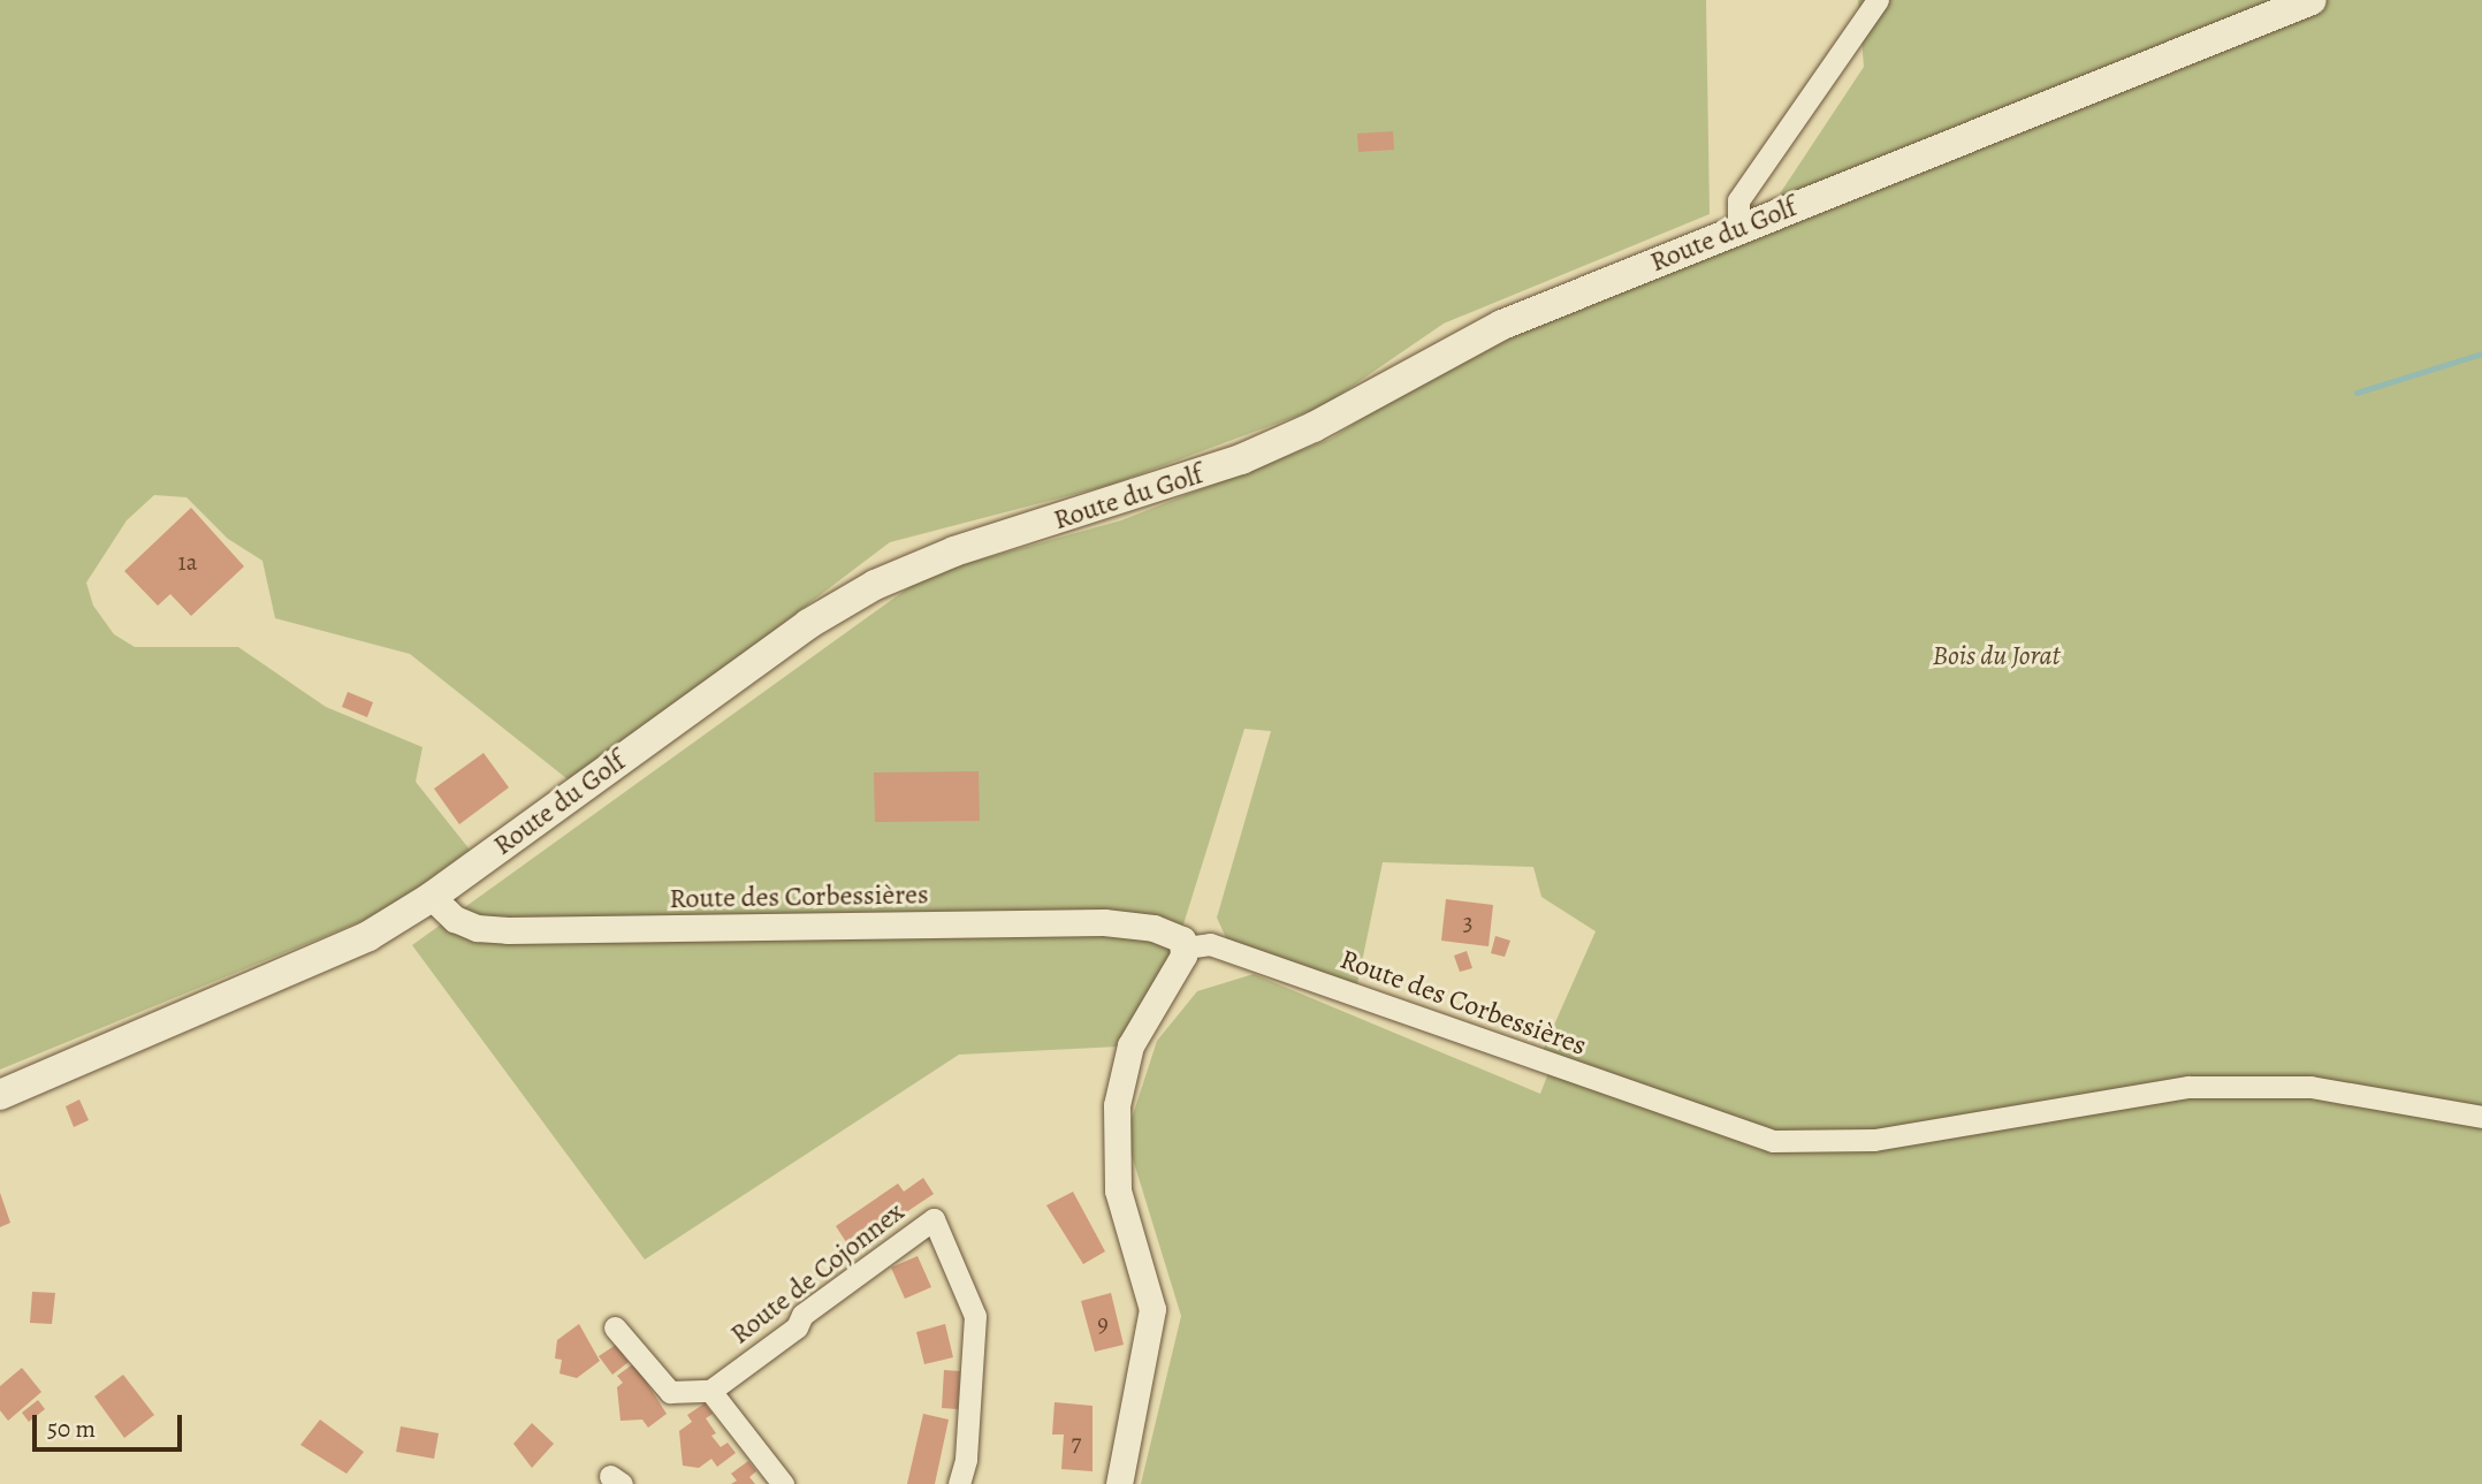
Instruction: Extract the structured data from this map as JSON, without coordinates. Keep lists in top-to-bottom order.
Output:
{
  "streets": {
    "main road": ["Route du Golf"],
    "street": ["Route des Corbessières", "Route de Cojonnex"]
  },
  "crossings": [
    ["Route du Golf", "Route des Corbessières"]
  ],
  "parks": ["Bois du Jorat"],
  "house_numbers": [
    "1a",
    "3",
    "9",
    "7"
  ],
  "scale_bar": "50 m"
}
